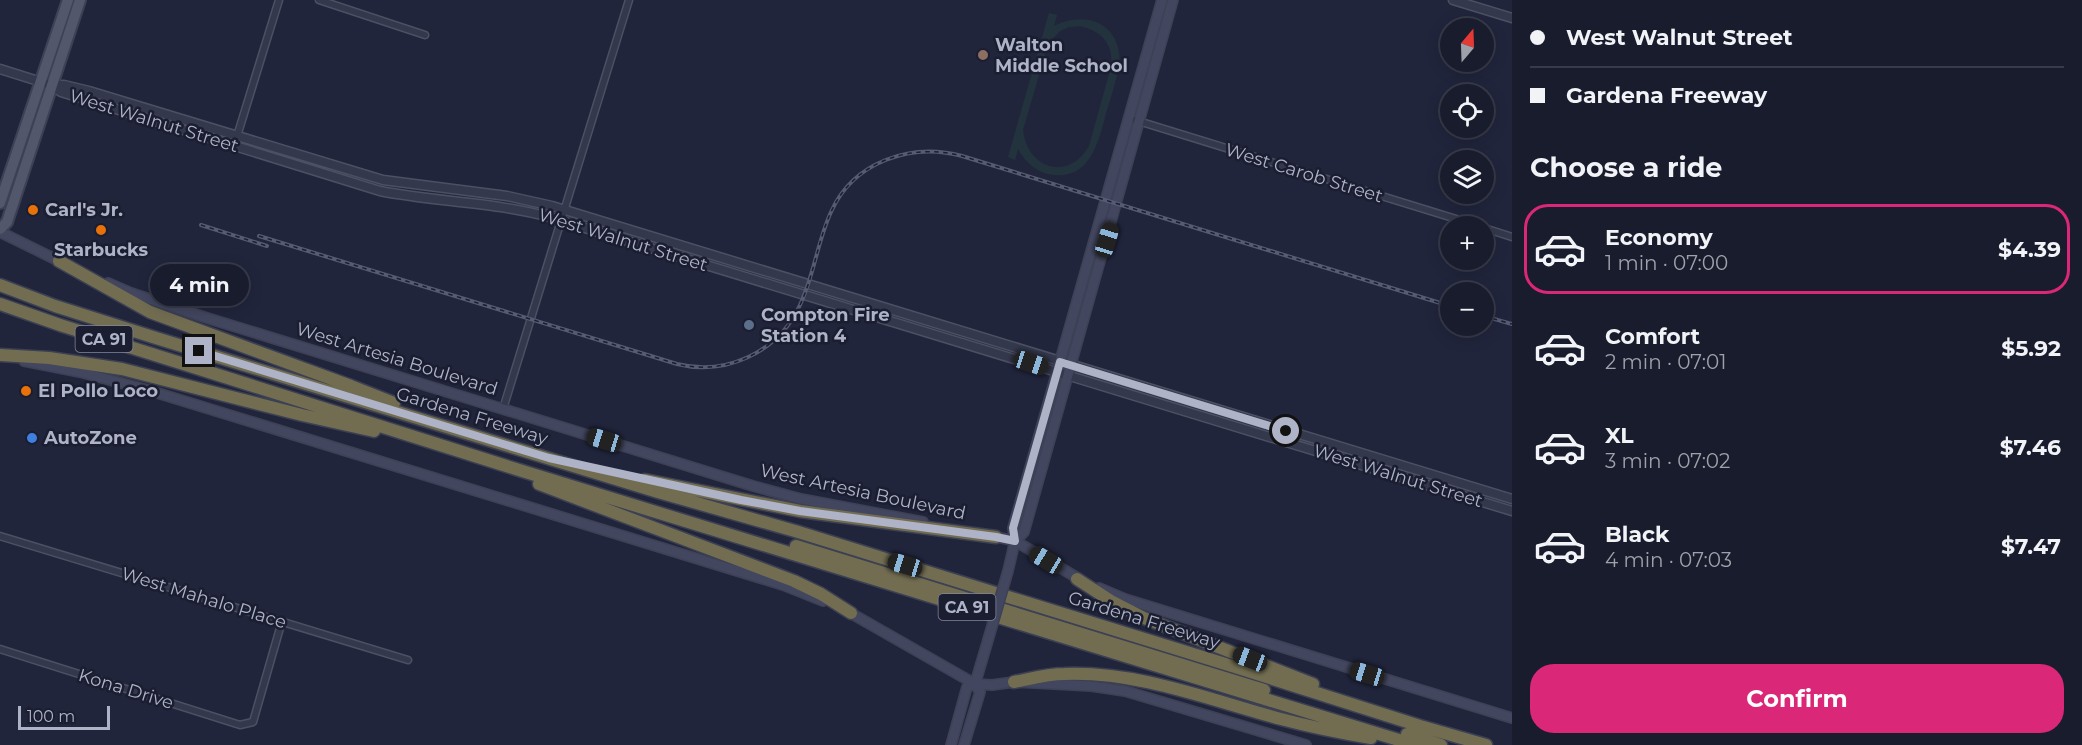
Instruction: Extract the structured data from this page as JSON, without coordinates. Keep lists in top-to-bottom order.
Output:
{
  "streets": {
    "highway": ["CA 91", "Gardena Freeway"],
    "main road": ["West Artesia Boulevard"],
    "street": [
      "West Walnut Street",
      "West Carob Street",
      "West Mahalo Place",
      "Kona Drive"
    ]
  },
  "crossings": [
    ["West Mahalo Place", "Kona Drive"]
  ],
  "places": [
    "Walton Middle School",
    "Carl's Jr.",
    "Starbucks",
    "Compton Fire Station 4",
    "El Pollo Loco",
    "AutoZone"
  ],
  "scale_bar": "100 m",
  "north": "top",
  "page": {
    "banner": ["West Walnut Street", "Gardena Freeway"],
    "map_buttons": ["+", "−"],
    "heading": "Choose a ride",
    "list": [
      {
        "name": "Economy",
        "note": "1 min · 07:00",
        "value": "$4.39"
      },
      {
        "name": "Comfort",
        "note": "2 min · 07:01",
        "value": "$5.92"
      },
      {
        "name": "XL",
        "note": "3 min · 07:02",
        "value": "$7.46"
      },
      {
        "name": "Black",
        "note": "4 min · 07:03",
        "value": "$7.47"
      }
    ],
    "bubble": "4 min",
    "buttons": "Confirm",
    "scale": "100 m"
  }
}
